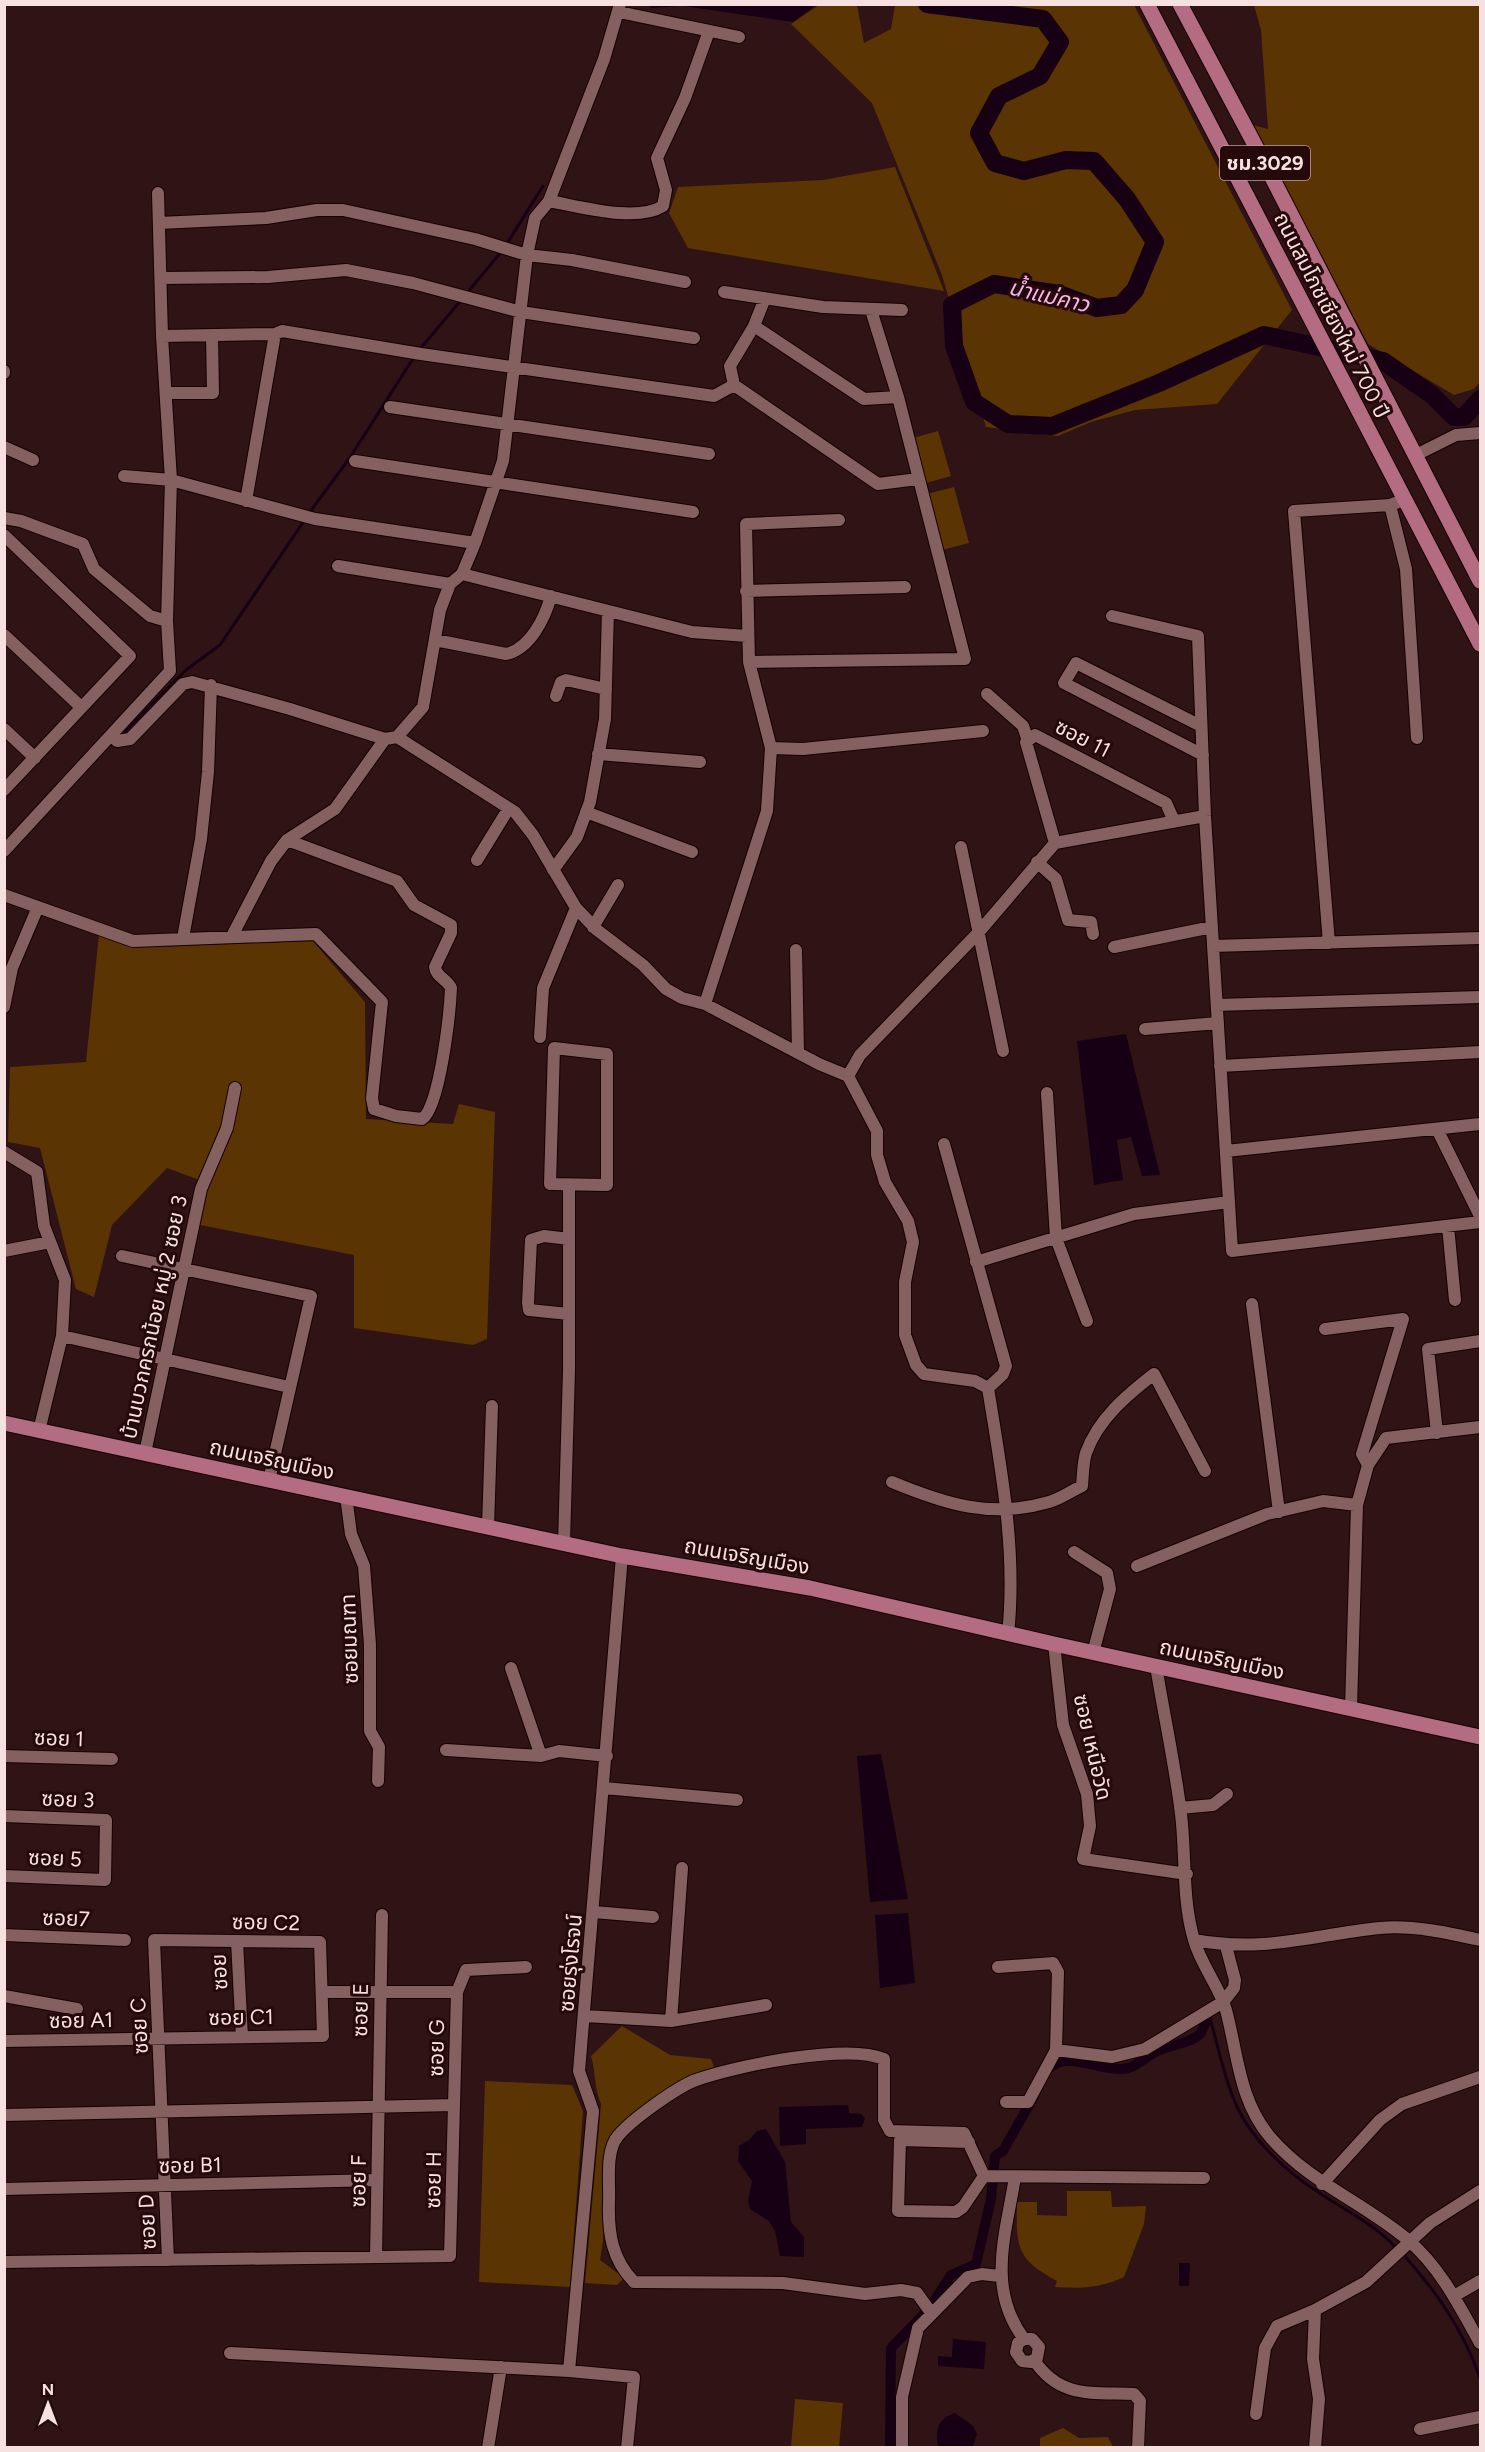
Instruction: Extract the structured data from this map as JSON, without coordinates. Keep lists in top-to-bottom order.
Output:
{
  "streets": {
    "main road": ["ชม.3029", "ถนนสมโภชเชียงใหม่ 700 ปี", "ถนนเจริญเมือง"],
    "street": [
      "ซอย 11",
      "บ้านบวกครกน้อย หมู่ 2 ซอย 3",
      "ซอยมณฑา",
      "ซอย 1",
      "ซอย เหนือวัด",
      "ซอย 3",
      "ซอย 5",
      "ซอย7",
      "ซอย C2",
      "ซอยรุ่งโรจน์",
      "ซอย",
      "ซอย E",
      "ซอย C1",
      "ซอย A1",
      "ซอย C",
      "ซอย G",
      "ซอย B1",
      "ซอย H",
      "ซอย F",
      "ซอย D"
    ]
  },
  "crossings": [
    ["บ้านบวกครกน้อย หมู่ 2 ซอย 3", "ถนนเจริญเมือง"],
    ["ถนนเจริญเมือง", "ซอยมณฑา"],
    ["ถนนเจริญเมือง", "ซอย เหนือวัด"],
    ["ถนนเจริญเมือง", "ซอยรุ่งโรจน์"],
    ["ซอย 3", "ซอย 5"],
    ["ซอย C2", "ซอย"],
    ["ซอย C2", "ซอย C1"],
    ["ซอย C2", "ซอย C"],
    ["ซอย", "ซอย C1"],
    ["ซอย E", "ซอย F"],
    ["ซอย C1", "ซอย A1"],
    ["ซอย C1", "ซอย C"],
    ["ซอย A1", "ซอย C"],
    ["ซอย C", "ซอย D"],
    ["ซอย G", "ซอย H"],
    ["ซอย B1", "ซอย F"],
    ["ซอย B1", "ซอย D"],
    ["ซอย H", "ซอย F"]
  ],
  "water": ["น้ำแม่คาว"],
  "north": "top"
}
